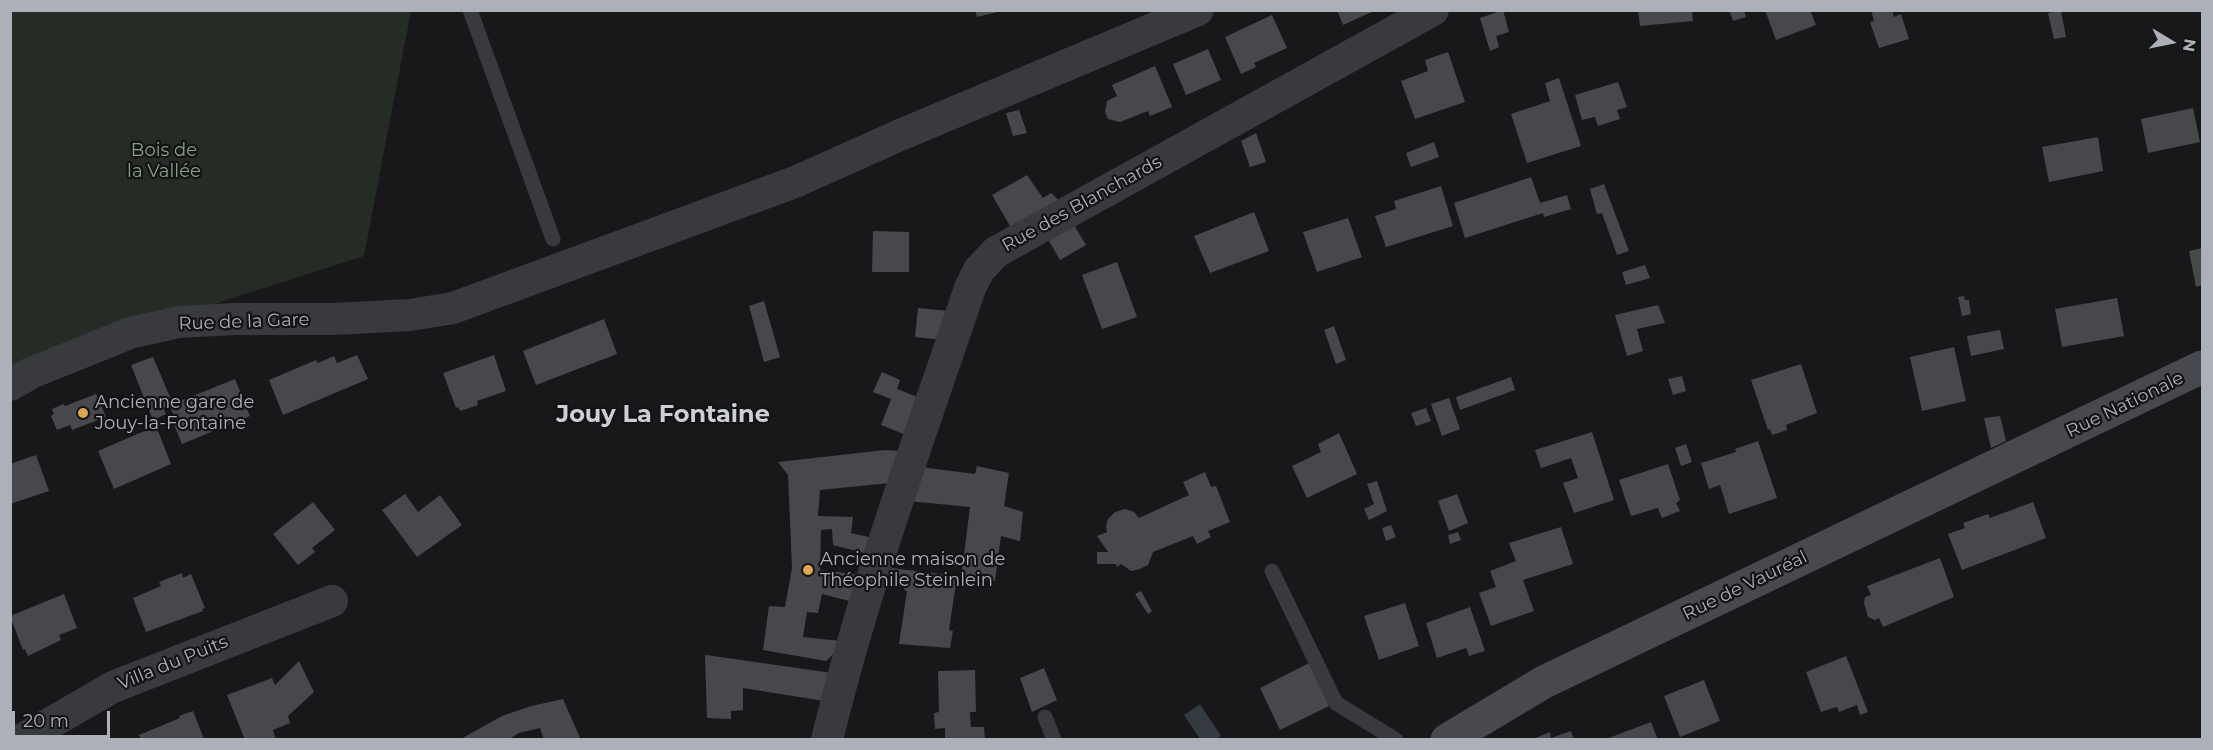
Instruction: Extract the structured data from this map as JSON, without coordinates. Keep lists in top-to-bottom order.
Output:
{
  "streets": {
    "street": [
      "Rue des Blanchards",
      "Rue de la Gare",
      "Rue Nationale",
      "Rue de Vauréal",
      "Villa du Puits"
    ]
  },
  "crossings": [
    ["Rue Nationale", "Rue de Vauréal"]
  ],
  "districts": ["Jouy La Fontaine"],
  "parks": ["Bois de la Vallée"],
  "places": ["Ancienne gare de Jouy-la-Fontaine", "Ancienne maison de Théophile Steinlein"],
  "scale_bar": "20 m",
  "north": "right"
}
